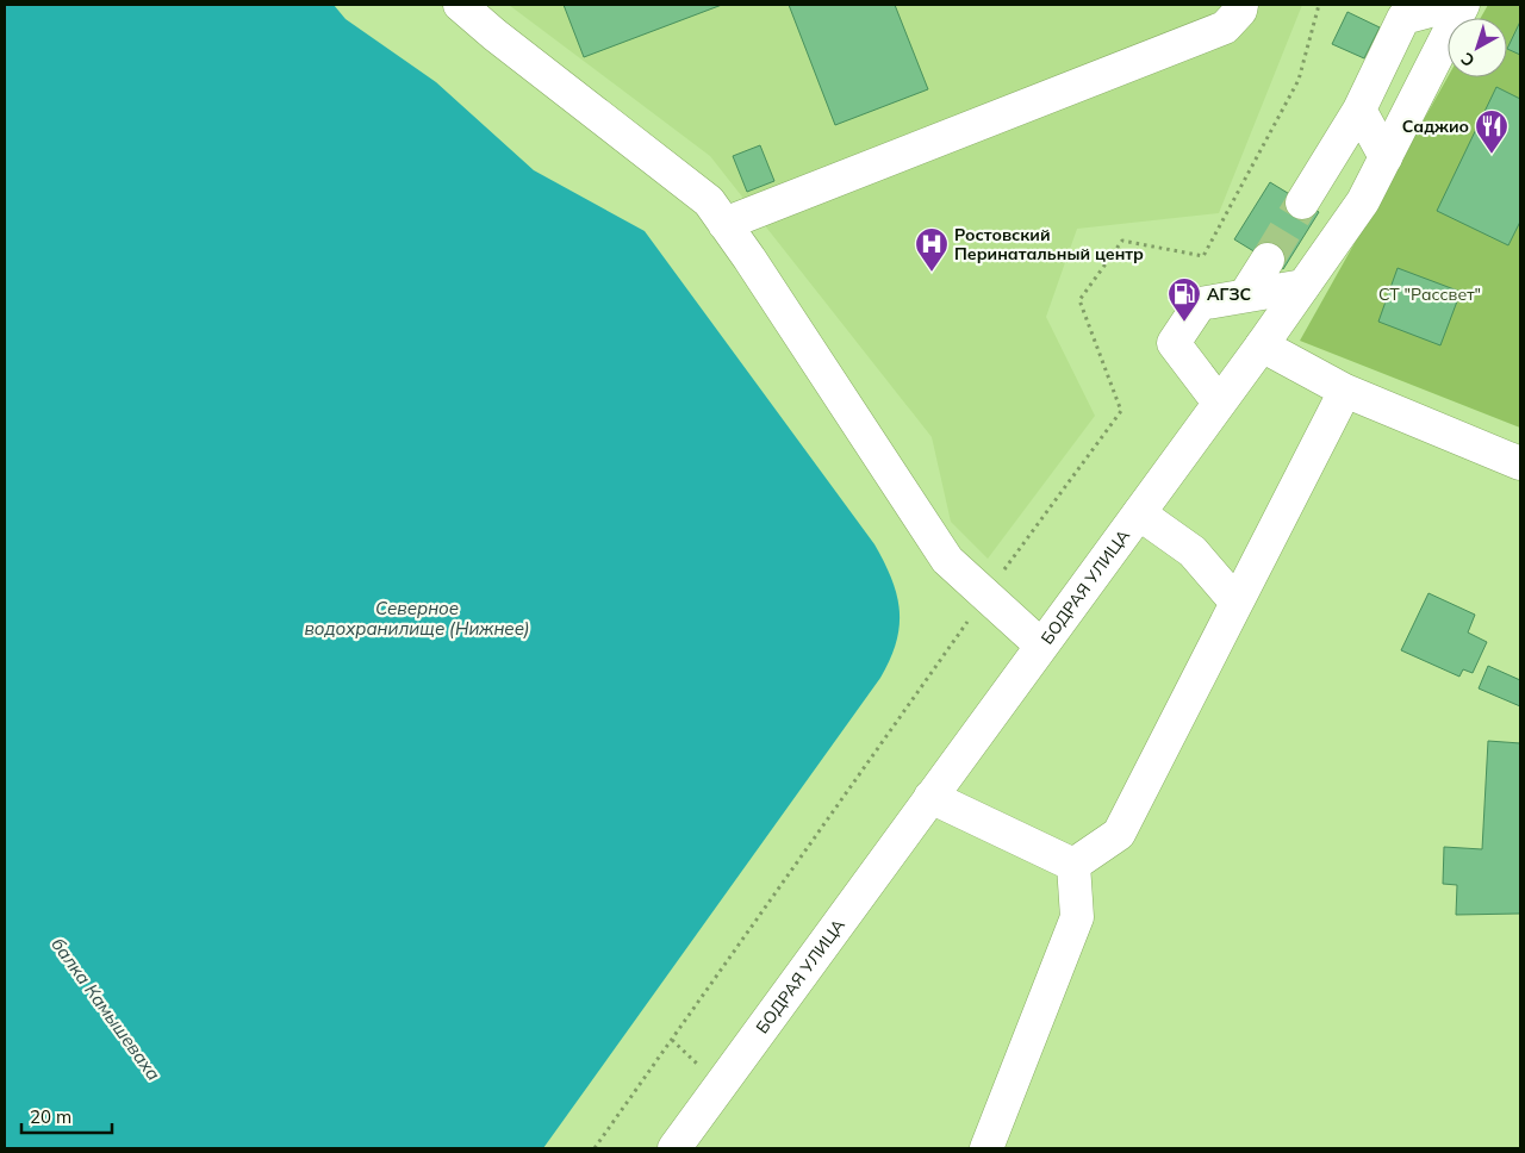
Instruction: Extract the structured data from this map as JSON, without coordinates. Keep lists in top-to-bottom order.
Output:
{
  "streets": {
    "main road": ["БОДРАЯ УЛИЦА"]
  },
  "water": ["Северное водохранилище (Нижнее)", "балка Камышеваха"],
  "parks": ["СТ \"Рассвет\""],
  "places": {
    "restaurant": ["Саджио"],
    "hospital": ["Ростовский Перинатальный центр"],
    "fuel station": ["АГЗС"]
  },
  "scale_bar": "20 m",
  "north": "bottom left"
}
